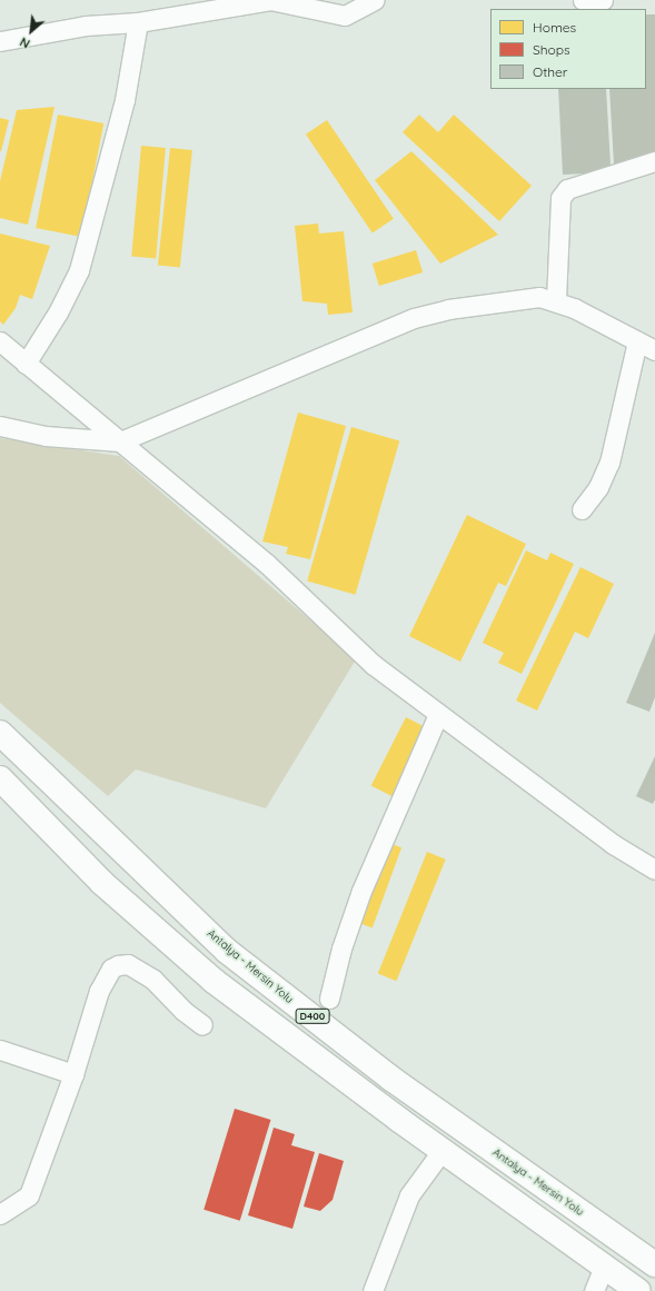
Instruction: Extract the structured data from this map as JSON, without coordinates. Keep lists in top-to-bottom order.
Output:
{
  "streets": {
    "highway": ["Antalya - Mersin Yolu", "D400"]
  },
  "legend": ["Homes", "Shops", "Other"],
  "north": "bottom left"
}
